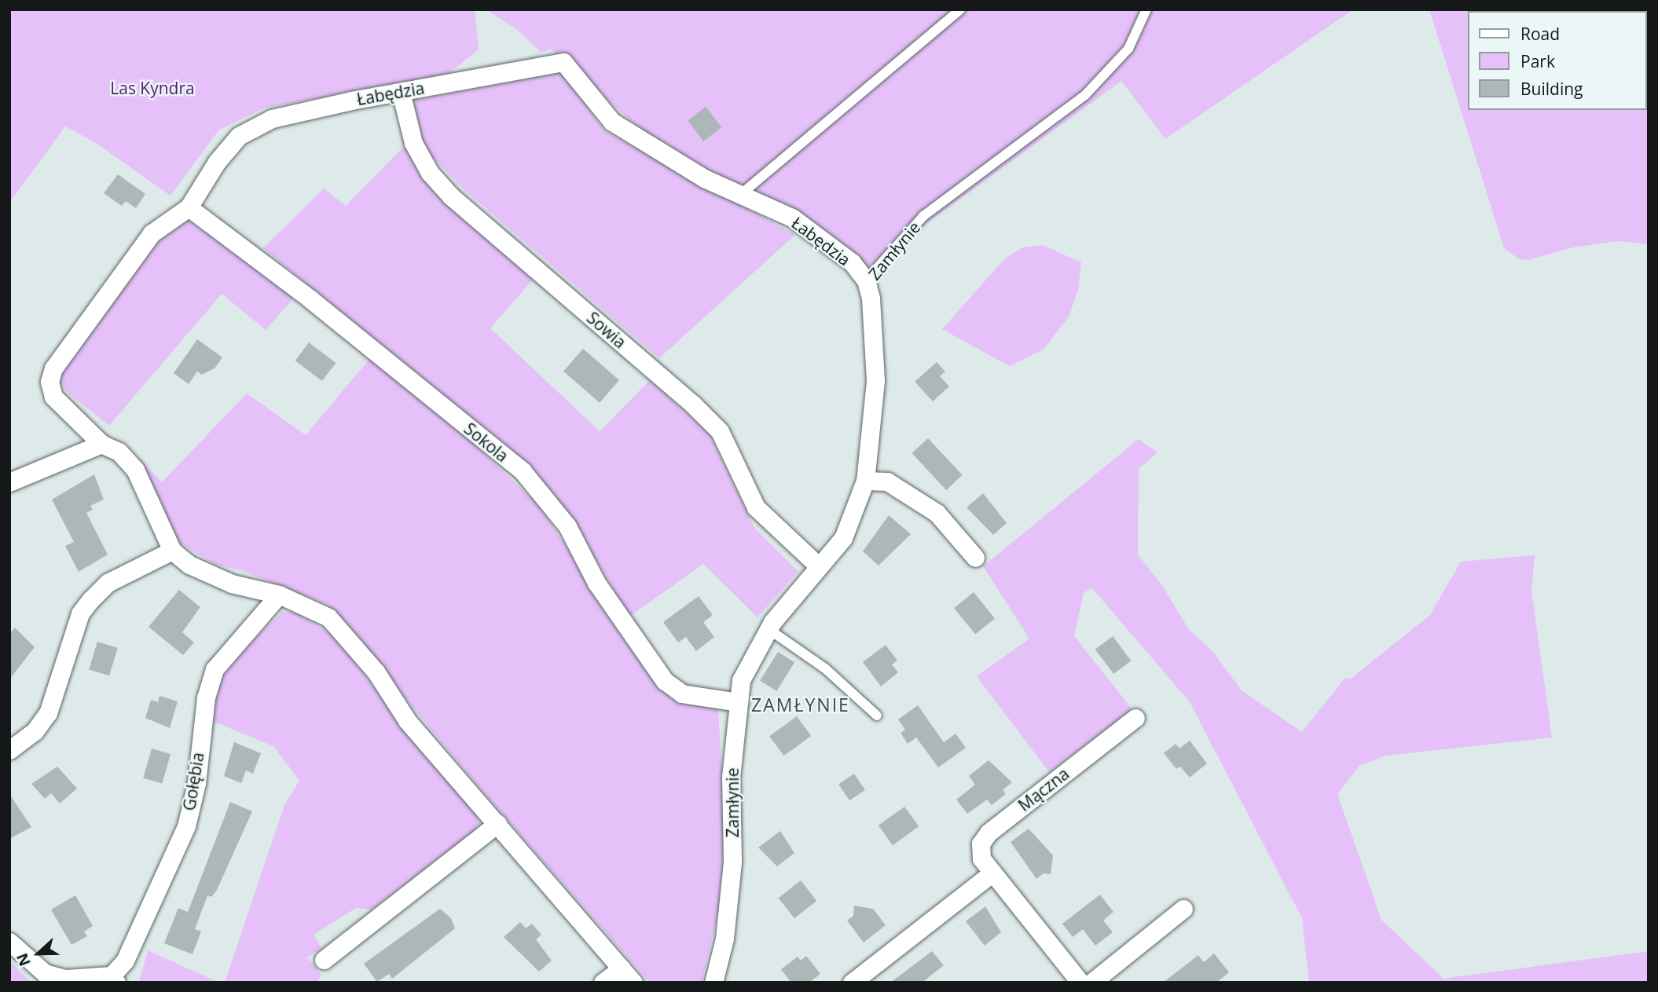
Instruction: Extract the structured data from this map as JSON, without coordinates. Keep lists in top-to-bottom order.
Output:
{
  "streets": {
    "street": [
      "Łabędzia",
      "Zamłynie",
      "Sowia",
      "Sokola",
      "Gołębia",
      "Mączna"
    ]
  },
  "crossings": [
    ["Łabędzia", "Zamłynie"],
    ["Łabędzia", "Sowia"],
    ["Łabędzia", "Sokola"],
    ["Zamłynie", "Sowia"],
    ["Zamłynie", "Sokola"]
  ],
  "districts": ["ZAMŁYNIE"],
  "parks": ["Las Kyndra"],
  "legend": ["Road", "Park", "Building"],
  "north": "left"
}
